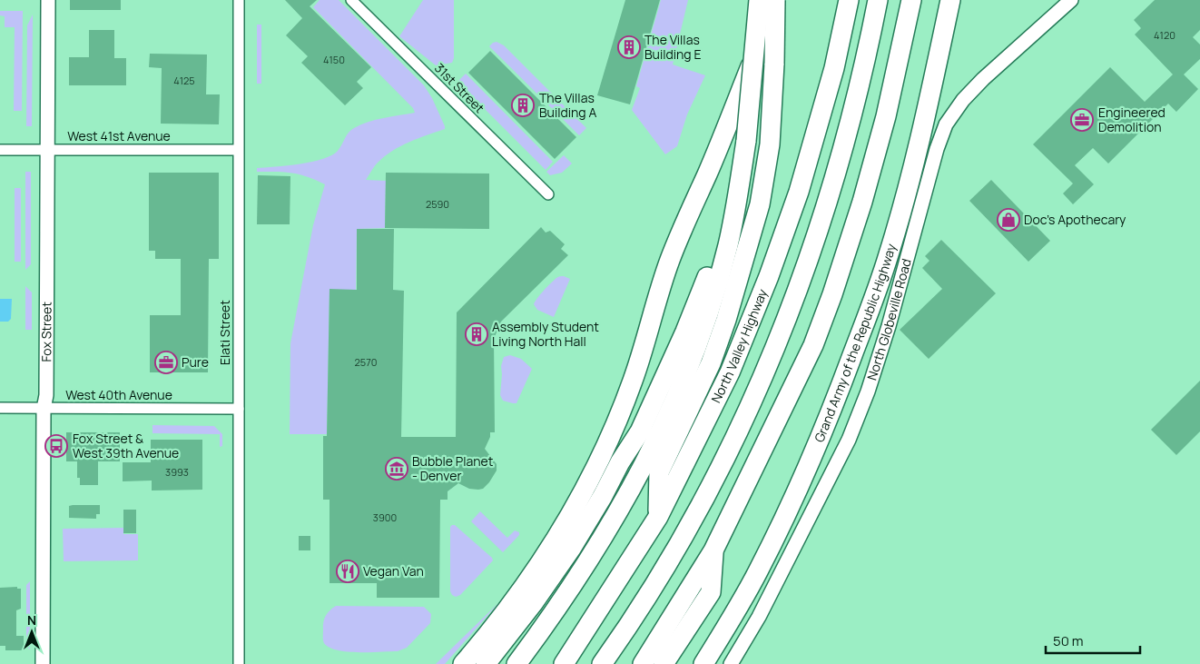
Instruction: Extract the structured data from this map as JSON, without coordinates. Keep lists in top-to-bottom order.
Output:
{
  "streets": {
    "highway": ["Grand Army of the Republic Highway", "North Valley Highway"],
    "street": [
      "31st Street",
      "West 41st Avenue",
      "North Globeville Road",
      "Fox Street",
      "Elati Street",
      "West 40th Avenue"
    ]
  },
  "crossings": [
    ["West 41st Avenue", "Fox Street"],
    ["West 41st Avenue", "Elati Street"],
    ["Fox Street", "West 40th Avenue"],
    ["Elati Street", "West 40th Avenue"]
  ],
  "places": {
    "building": ["The Villas Building E", "The Villas Building A", "Assembly Student Living North Hall"],
    "office": ["Engineered Demolition", "Pure"],
    "shop": ["Doc's Apothecary"],
    "bus stop": ["Fox Street & West 39th Avenue"],
    "museum": ["Bubble Planet - Denver"],
    "restaurant": ["Vegan Van"]
  },
  "house_numbers": [
    "4120",
    "4150",
    "4125",
    "2590",
    "2570",
    "3993",
    "3900"
  ],
  "scale_bar": "50 m",
  "north": "top"
}
